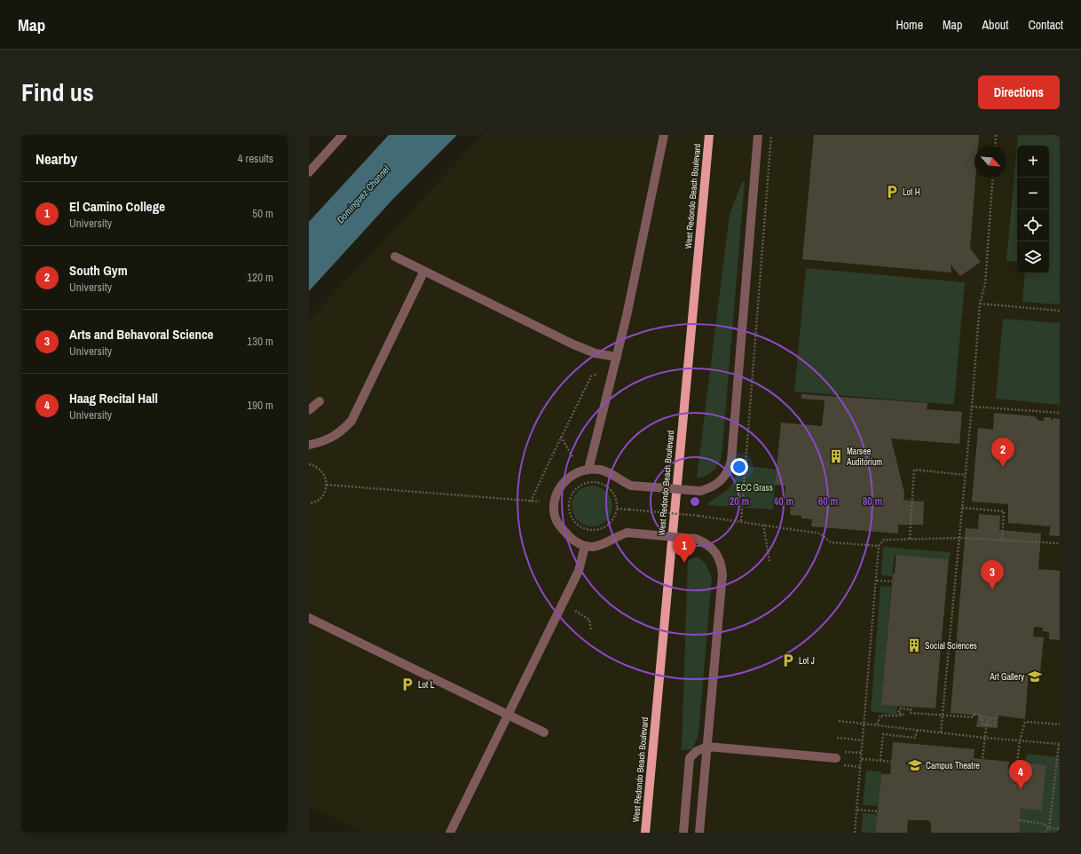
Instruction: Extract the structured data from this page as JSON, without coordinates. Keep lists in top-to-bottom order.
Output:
{
  "streets": {
    "main road": ["West Redondo Beach Boulevard"]
  },
  "water": ["Dominguez Channel"],
  "parks": ["ECC Grass"],
  "places": {
    "parking": ["Lot H", "Lot J", "Lot L"],
    "building": ["Marsee Auditorium", "Social Sciences"],
    "school or university": ["Art Gallery", "Campus Theatre"]
  },
  "north": "bottom right",
  "page": {
    "header": "Map",
    "nav": [
      "Home",
      "Map",
      "About",
      "Contact"
    ],
    "title": "Find us",
    "buttons": "Directions",
    "heading": ["Nearby", "4 results"],
    "map_buttons": ["+", "−"],
    "list": [
      {
        "mark": "1",
        "name": "El Camino College",
        "note": "University",
        "value": "50 m"
      },
      {
        "mark": "2",
        "name": "South Gym",
        "note": "University",
        "value": "120 m"
      },
      {
        "mark": "3",
        "name": "Arts and Behavoral Science",
        "note": "University",
        "value": "130 m"
      },
      {
        "mark": "4",
        "name": "Haag Recital Hall",
        "note": "University",
        "value": "190 m"
      }
    ],
    "pins": [
      "2",
      "1",
      "3",
      "4"
    ]
  },
  "rings": [
    "20 m",
    "40 m",
    "60 m",
    "80 m"
  ]
}
